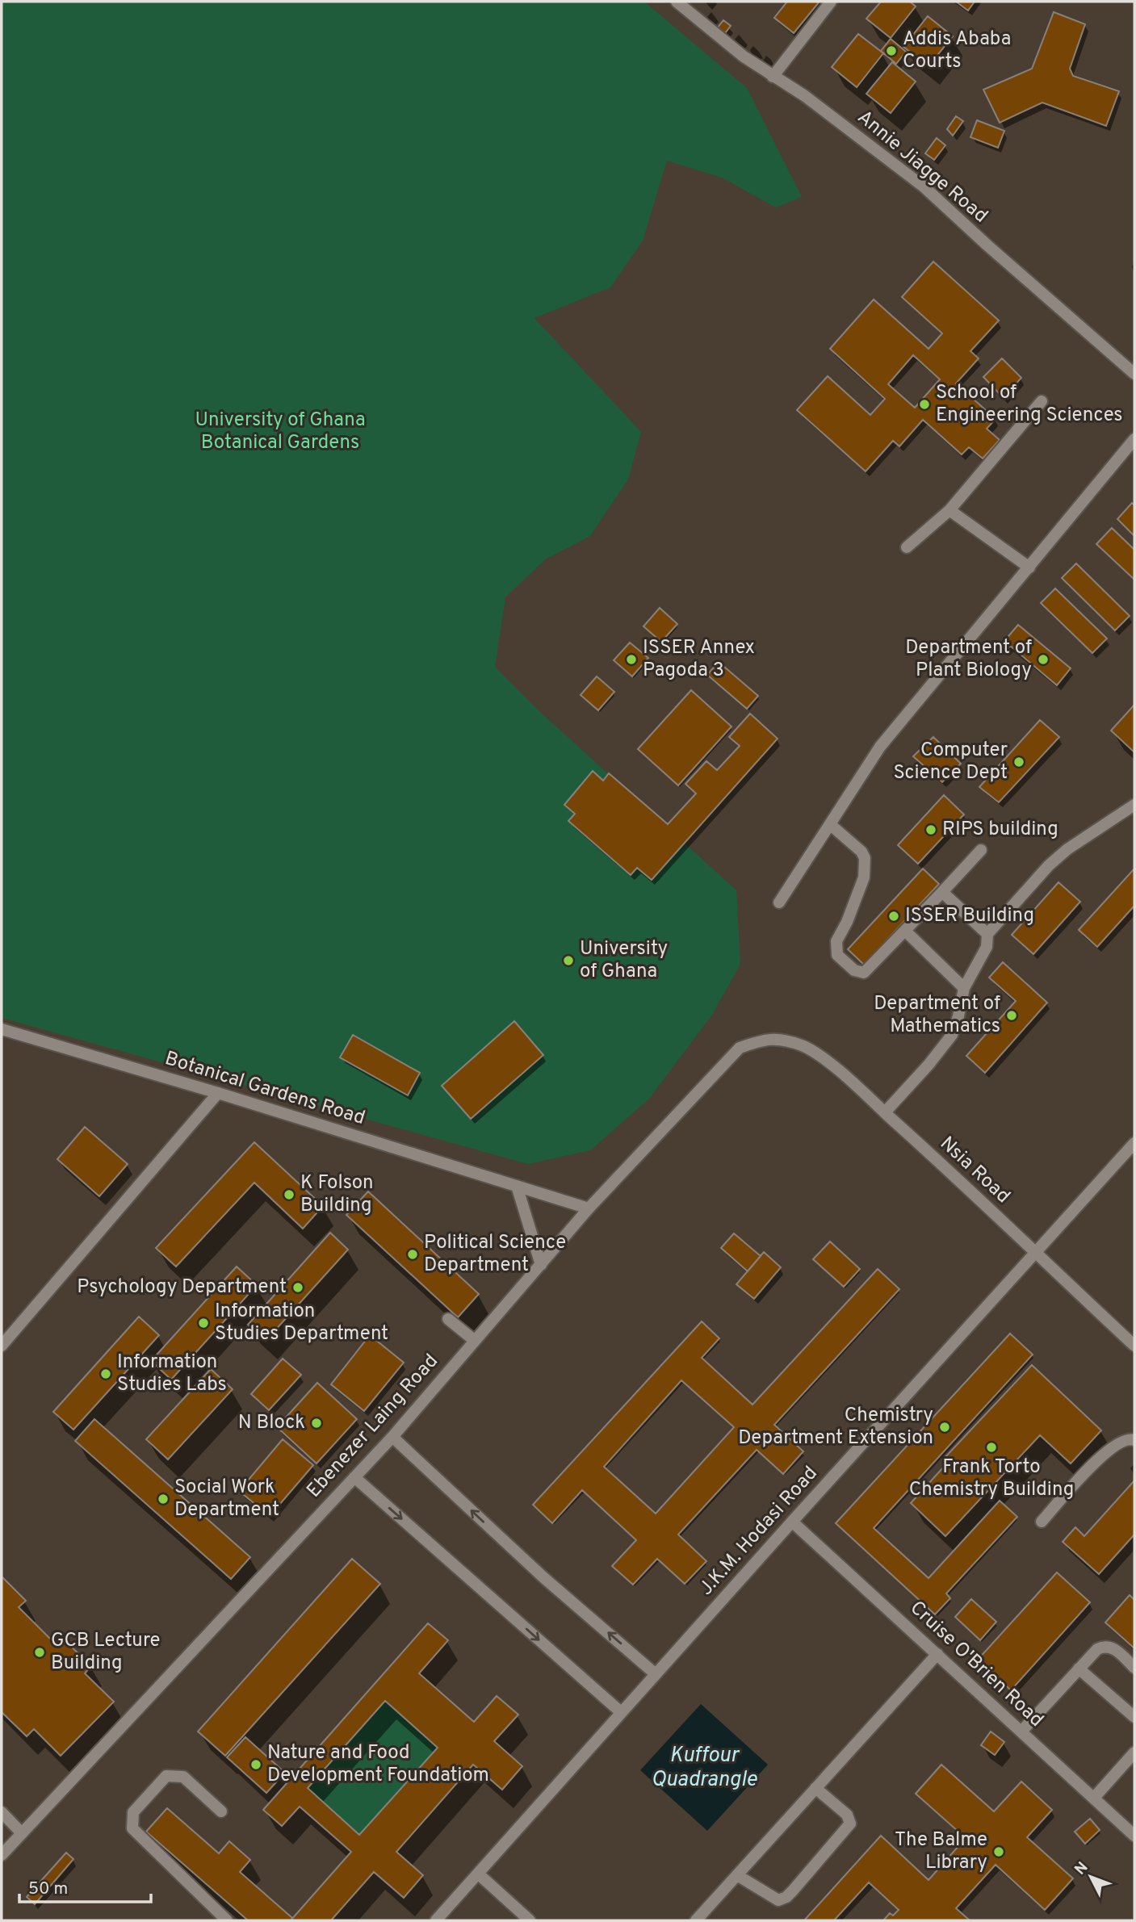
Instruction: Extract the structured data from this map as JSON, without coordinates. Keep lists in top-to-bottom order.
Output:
{
  "streets": {
    "street": [
      "Annie Jiagge Road",
      "Botanical Gardens Road",
      "Nsia Road",
      "Ebenezer Laing Road",
      "J.K.M. Hodasi Road",
      "Cruise O'Brien Road"
    ]
  },
  "crossings": [
    ["Botanical Gardens Road", "Ebenezer Laing Road"],
    ["Nsia Road", "Ebenezer Laing Road"],
    ["Nsia Road", "J.K.M. Hodasi Road"],
    ["J.K.M. Hodasi Road", "Cruise O'Brien Road"]
  ],
  "water": ["Kuffour Quadrangle"],
  "parks": ["University of Ghana Botanical Gardens"],
  "places": [
    "Addis Ababa Courts",
    "School of Engineering Sciences",
    "ISSER Annex Pagoda 3",
    "Department of Plant Biology",
    "Computer Science Dept",
    "RIPS building",
    "ISSER Building",
    "University of Ghana",
    "Department of Mathematics",
    "K Folson Building",
    "Political Science Department",
    "Psychology Department",
    "Information Studies Department",
    "Information Studies Labs",
    "N Block",
    "Chemistry Department Extension",
    "Frank Torto Chemistry Building",
    "Social Work Department",
    "GCB Lecture Building",
    "Nature and Food Development Foundatiom",
    "The Balme Library"
  ],
  "scale_bar": "50 m",
  "north": "top left"
}
